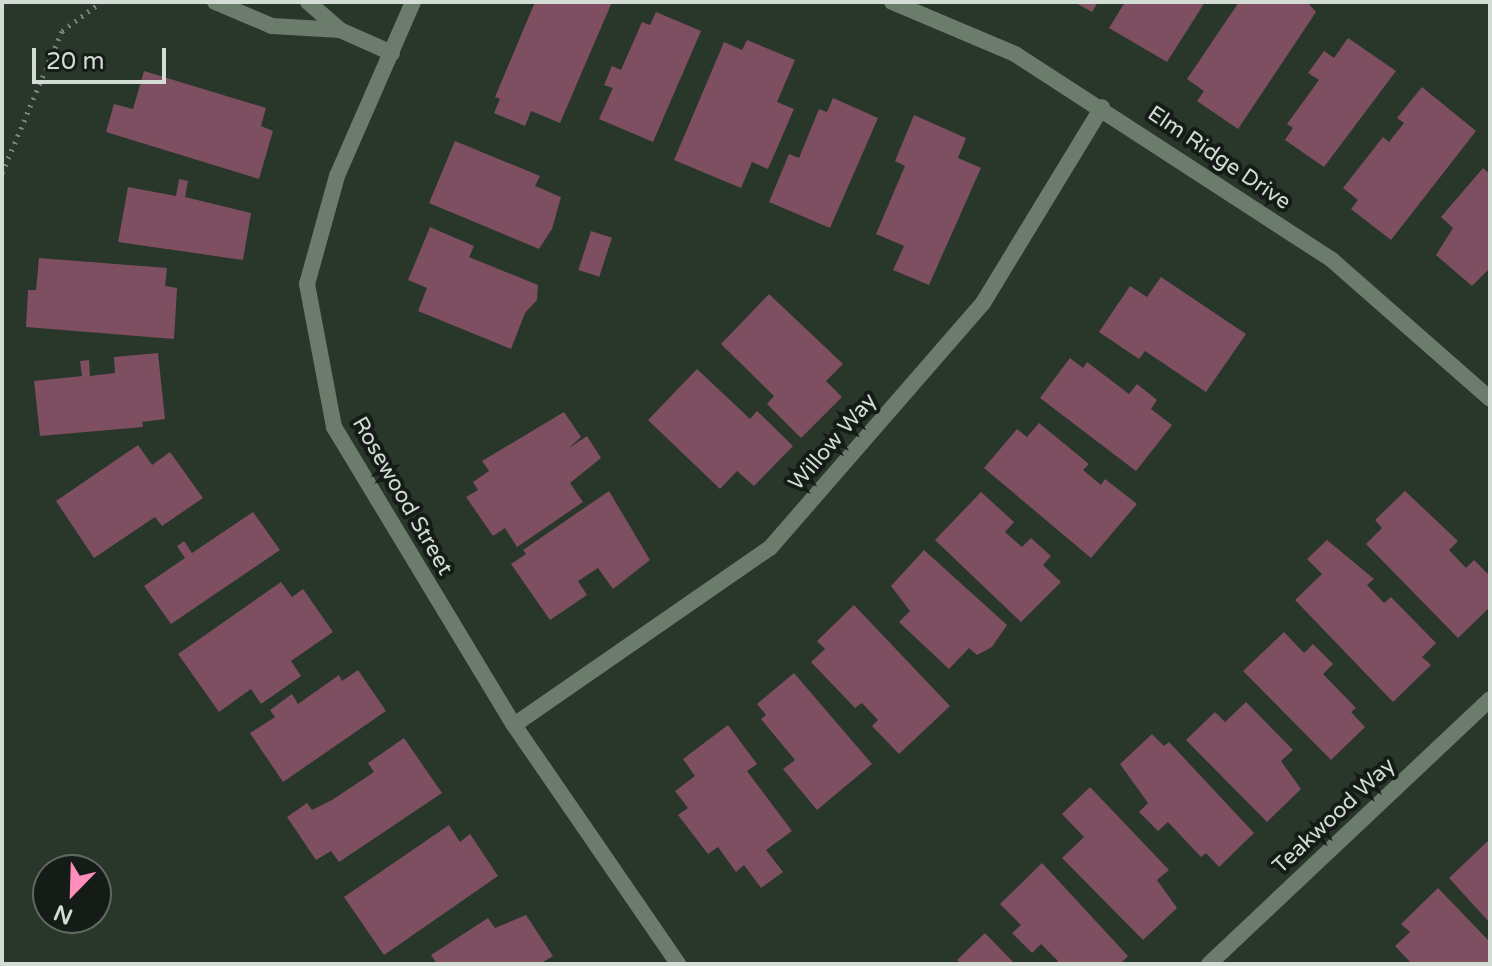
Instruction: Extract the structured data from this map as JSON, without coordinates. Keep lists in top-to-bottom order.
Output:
{
  "streets": {
    "street": [
      "Elm Ridge Drive",
      "Willow Way",
      "Rosewood Street",
      "Teakwood Way"
    ]
  },
  "crossings": [
    ["Elm Ridge Drive", "Willow Way"],
    ["Willow Way", "Rosewood Street"]
  ],
  "scale_bar": "20 m",
  "north": "bottom left"
}
